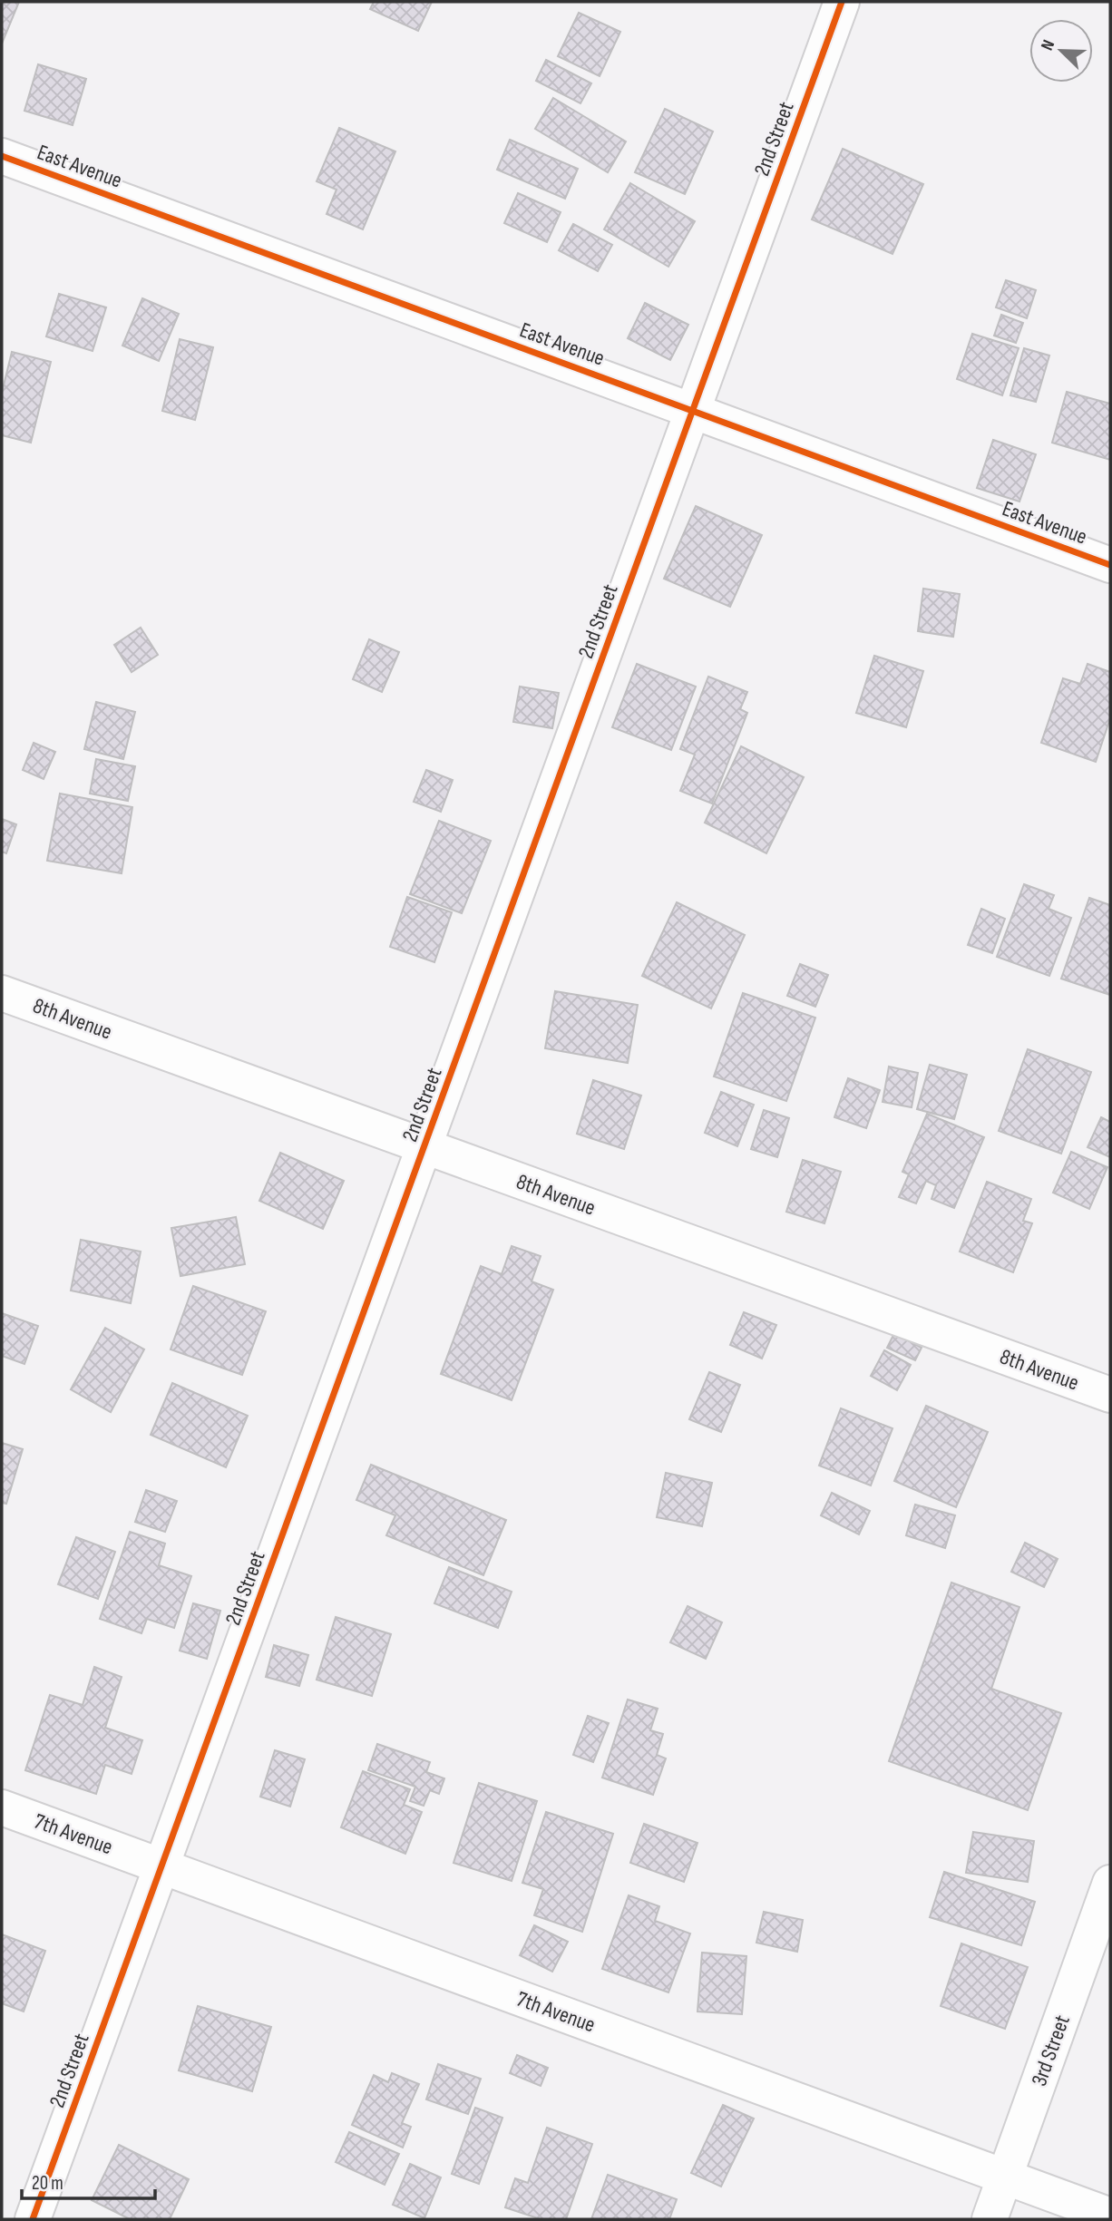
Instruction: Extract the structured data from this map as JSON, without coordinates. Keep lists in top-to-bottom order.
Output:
{
  "streets": {
    "street": [
      "2nd Street",
      "East Avenue",
      "8th Avenue",
      "7th Avenue",
      "3rd Street"
    ]
  },
  "crossings": [
    ["2nd Street", "East Avenue"],
    ["2nd Street", "8th Avenue"],
    ["2nd Street", "7th Avenue"],
    ["7th Avenue", "3rd Street"]
  ],
  "scale_bar": "20 m",
  "north": "top left"
}
